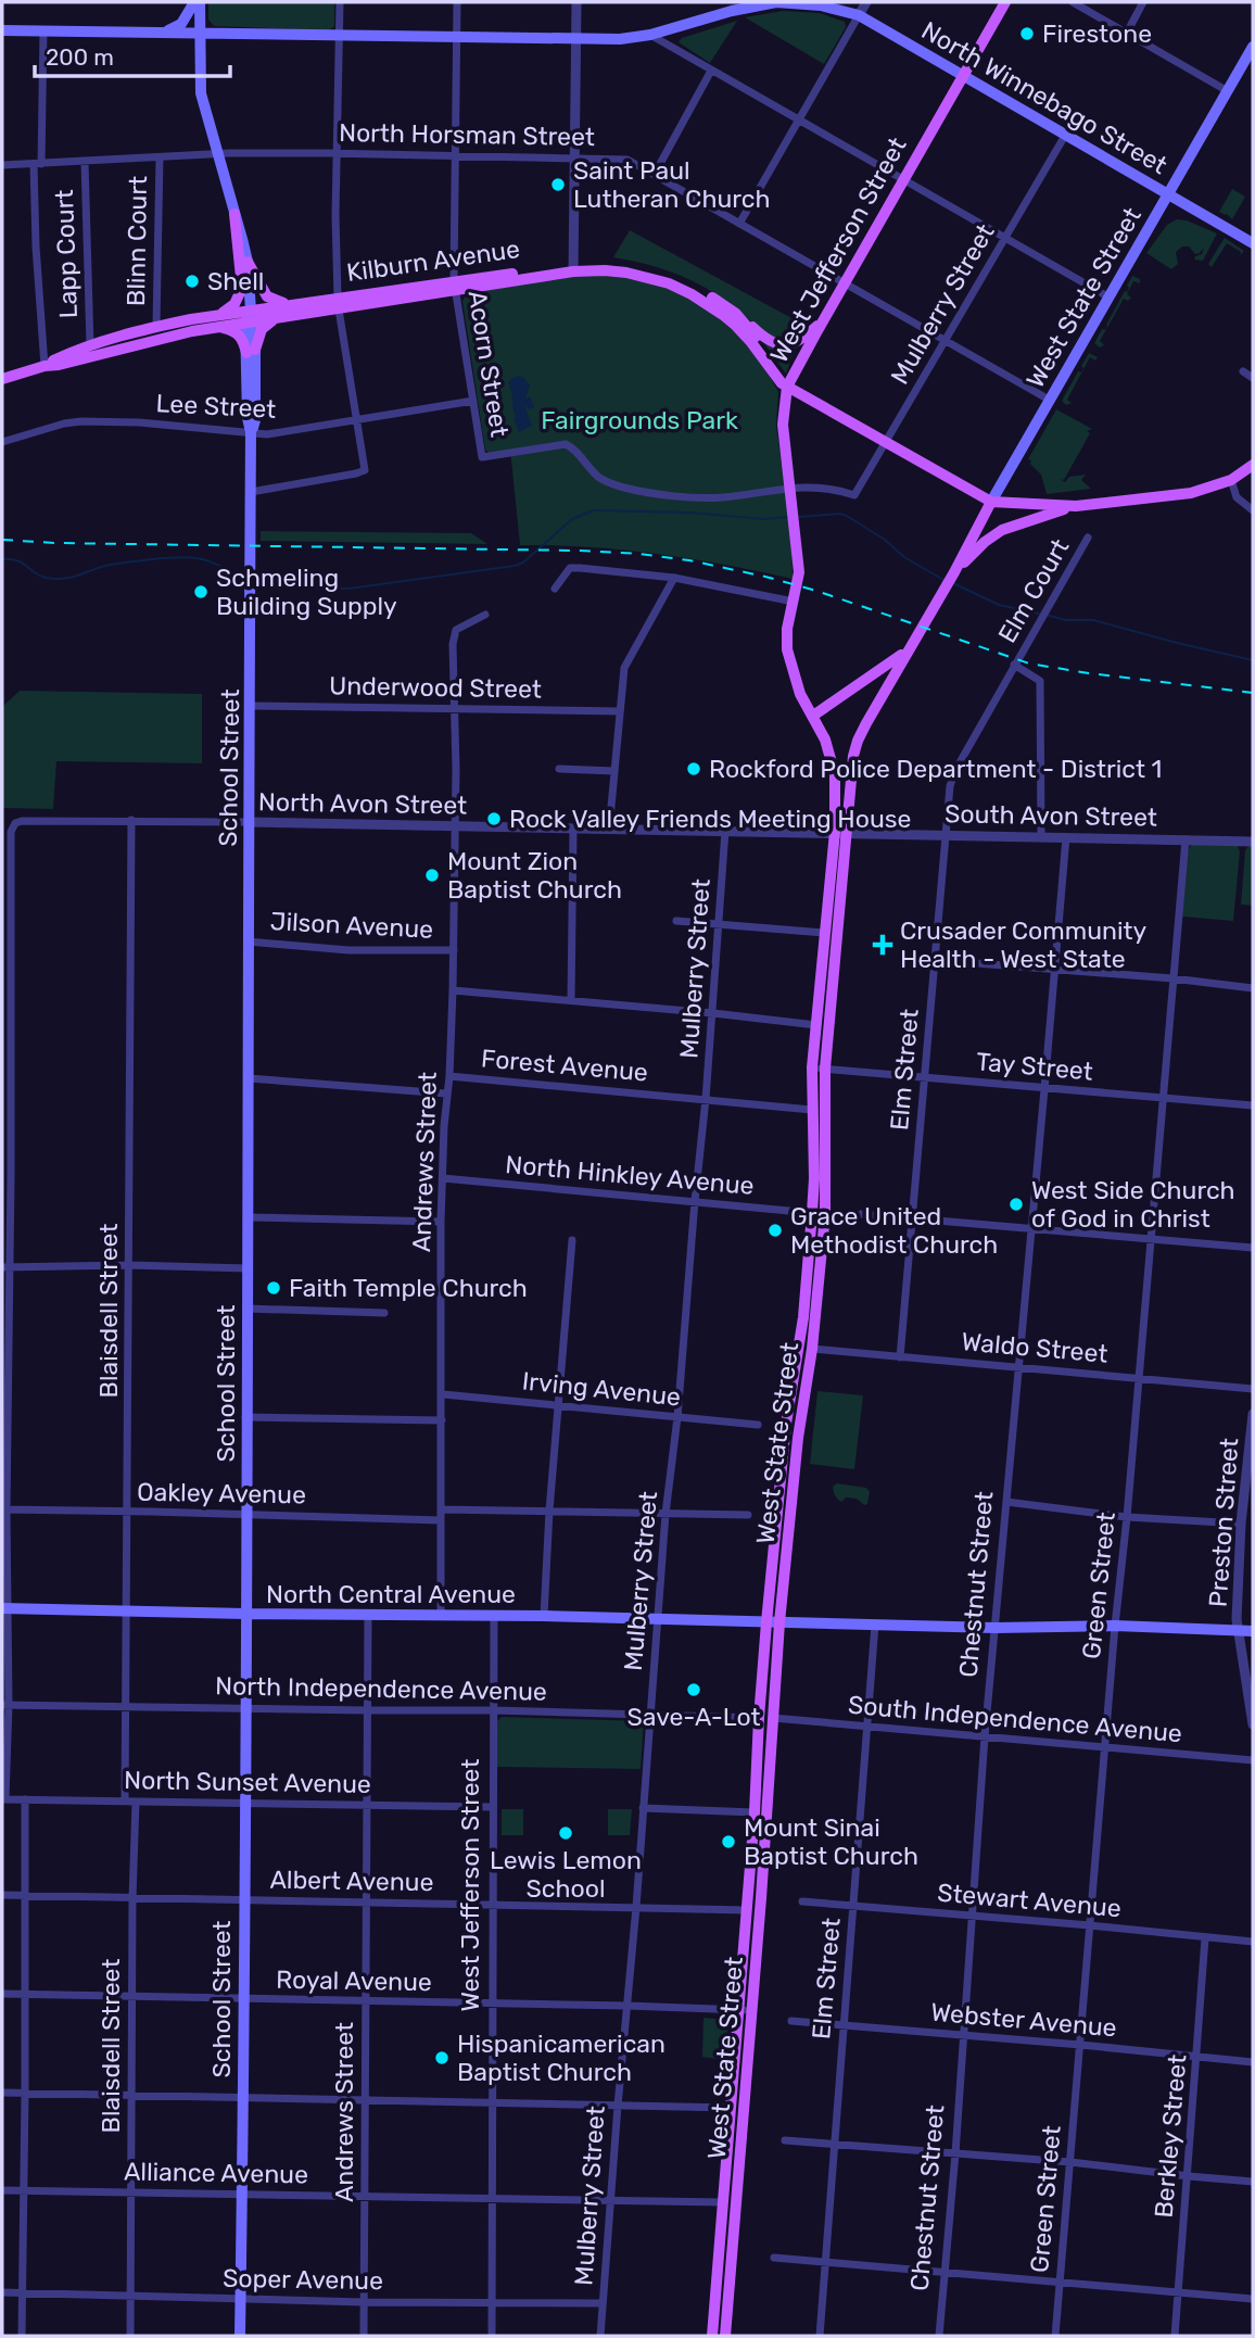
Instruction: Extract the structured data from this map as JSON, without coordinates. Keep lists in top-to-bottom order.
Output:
{
  "streets": {
    "main road": [
      "North Winnebago Street",
      "West Jefferson Street",
      "Kilburn Avenue",
      "West State Street",
      "School Street",
      "North Central Avenue"
    ],
    "street": [
      "North Horsman Street",
      "Blinn Court",
      "Lapp Court",
      "Mulberry Street",
      "Acorn Street",
      "Lee Street",
      "Elm Court",
      "Underwood Street",
      "North Avon Street",
      "South Avon Street",
      "Jilson Avenue",
      "Forest Avenue",
      "Tay Street",
      "Elm Street",
      "Andrews Street",
      "North Hinkley Avenue",
      "Blaisdell Street",
      "Waldo Street",
      "Irving Avenue",
      "Oakley Avenue",
      "Preston Street",
      "Chestnut Street",
      "Green Street",
      "North Independence Avenue",
      "South Independence Avenue",
      "North Sunset Avenue",
      "Albert Avenue",
      "Stewart Avenue",
      "Royal Avenue",
      "Webster Avenue",
      "Berkley Street",
      "Alliance Avenue",
      "Soper Avenue"
    ]
  },
  "crossings": [
    ["North Winnebago Street", "West Jefferson Street"],
    ["North Winnebago Street", "West State Street"],
    ["North Winnebago Street", "Mulberry Street"],
    ["North Winnebago Street", "Acorn Street"],
    ["North Winnebago Street", "School Street"],
    ["North Horsman Street", "Blinn Court"],
    ["North Horsman Street", "West Jefferson Street"],
    ["North Horsman Street", "Lapp Court"],
    ["North Horsman Street", "West State Street"],
    ["North Horsman Street", "Mulberry Street"],
    ["North Horsman Street", "Acorn Street"],
    ["North Horsman Street", "School Street"],
    ["Blinn Court", "Kilburn Avenue"],
    ["West Jefferson Street", "Kilburn Avenue"],
    ["West Jefferson Street", "West State Street"],
    ["West Jefferson Street", "Mulberry Street"],
    ["West Jefferson Street", "Acorn Street"],
    ["West Jefferson Street", "North Central Avenue"],
    ["West Jefferson Street", "North Independence Avenue"],
    ["West Jefferson Street", "North Sunset Avenue"],
    ["West Jefferson Street", "Albert Avenue"],
    ["West Jefferson Street", "Royal Avenue"],
    ["West Jefferson Street", "Alliance Avenue"],
    ["West Jefferson Street", "Soper Avenue"],
    ["Lapp Court", "Kilburn Avenue"],
    ["Kilburn Avenue", "West State Street"],
    ["Kilburn Avenue", "Mulberry Street"],
    ["Kilburn Avenue", "Acorn Street"],
    ["Kilburn Avenue", "School Street"],
    ["West State Street", "North Avon Street"],
    ["West State Street", "South Avon Street"],
    ["West State Street", "Forest Avenue"],
    ["West State Street", "Tay Street"],
    ["West State Street", "North Hinkley Avenue"],
    ["West State Street", "Waldo Street"],
    ["West State Street", "North Central Avenue"],
    ["West State Street", "North Independence Avenue"],
    ["West State Street", "South Independence Avenue"],
    ["West State Street", "Albert Avenue"],
    ["West State Street", "Royal Avenue"],
    ["West State Street", "Alliance Avenue"],
    ["Mulberry Street", "Acorn Street"],
    ["Mulberry Street", "North Avon Street"],
    ["Mulberry Street", "Forest Avenue"],
    ["Mulberry Street", "North Hinkley Avenue"],
    ["Mulberry Street", "Irving Avenue"],
    ["Mulberry Street", "North Central Avenue"],
    ["Mulberry Street", "North Independence Avenue"],
    ["Mulberry Street", "Albert Avenue"],
    ["Mulberry Street", "Royal Avenue"],
    ["Mulberry Street", "Alliance Avenue"],
    ["Mulberry Street", "Soper Avenue"],
    ["Acorn Street", "Lee Street"],
    ["Lee Street", "School Street"],
    ["Elm Court", "Elm Street"],
    ["Underwood Street", "School Street"],
    ["Underwood Street", "Andrews Street"],
    ["School Street", "North Avon Street"],
    ["School Street", "Jilson Avenue"],
    ["School Street", "Oakley Avenue"],
    ["School Street", "North Central Avenue"],
    ["School Street", "North Independence Avenue"],
    ["School Street", "North Sunset Avenue"],
    ["School Street", "Albert Avenue"],
    ["School Street", "Royal Avenue"],
    ["School Street", "Alliance Avenue"],
    ["School Street", "Soper Avenue"],
    ["North Avon Street", "South Avon Street"],
    ["North Avon Street", "Andrews Street"],
    ["North Avon Street", "Blaisdell Street"],
    ["South Avon Street", "Elm Street"],
    ["South Avon Street", "Chestnut Street"],
    ["South Avon Street", "Green Street"],
    ["Jilson Avenue", "Andrews Street"],
    ["Forest Avenue", "Andrews Street"],
    ["Tay Street", "Elm Street"],
    ["Tay Street", "Chestnut Street"],
    ["Tay Street", "Green Street"],
    ["Elm Street", "Waldo Street"],
    ["Elm Street", "North Central Avenue"],
    ["Elm Street", "South Independence Avenue"],
    ["Elm Street", "Stewart Avenue"],
    ["Elm Street", "Webster Avenue"],
    ["Andrews Street", "North Hinkley Avenue"],
    ["Andrews Street", "Irving Avenue"],
    ["Andrews Street", "Oakley Avenue"],
    ["Andrews Street", "North Central Avenue"],
    ["Andrews Street", "North Independence Avenue"],
    ["Andrews Street", "North Sunset Avenue"],
    ["Andrews Street", "Albert Avenue"],
    ["Andrews Street", "Royal Avenue"],
    ["Andrews Street", "Alliance Avenue"],
    ["Andrews Street", "Soper Avenue"],
    ["Blaisdell Street", "Oakley Avenue"],
    ["Blaisdell Street", "North Central Avenue"],
    ["Blaisdell Street", "North Independence Avenue"],
    ["Blaisdell Street", "North Sunset Avenue"],
    ["Blaisdell Street", "Albert Avenue"],
    ["Blaisdell Street", "Royal Avenue"],
    ["Blaisdell Street", "Alliance Avenue"],
    ["Blaisdell Street", "Soper Avenue"],
    ["Waldo Street", "Chestnut Street"],
    ["Waldo Street", "Green Street"],
    ["Preston Street", "North Central Avenue"],
    ["Chestnut Street", "North Central Avenue"],
    ["Chestnut Street", "South Independence Avenue"],
    ["Chestnut Street", "Stewart Avenue"],
    ["Chestnut Street", "Webster Avenue"],
    ["Green Street", "North Central Avenue"],
    ["Green Street", "South Independence Avenue"],
    ["Green Street", "Stewart Avenue"],
    ["Green Street", "Webster Avenue"],
    ["Stewart Avenue", "Berkley Street"],
    ["Webster Avenue", "Berkley Street"]
  ],
  "parks": ["Fairgrounds Park"],
  "places": {
    "other": [
      "Firestone",
      "Saint Paul Lutheran Church",
      "Shell",
      "Schmeling Building Supply",
      "Rockford Police Department - District 1",
      "Rock Valley Friends Meeting House",
      "Mount Zion Baptist Church",
      "West Side Church of God in Christ",
      "Grace United Methodist Church",
      "Faith Temple Church",
      "Save-A-Lot",
      "Lewis Lemon School",
      "Mount Sinai Baptist Church",
      "Hispanicamerican Baptist Church"
    ],
    "health": ["Crusader Community Health - West State"]
  },
  "scale_bar": "200 m"
}
